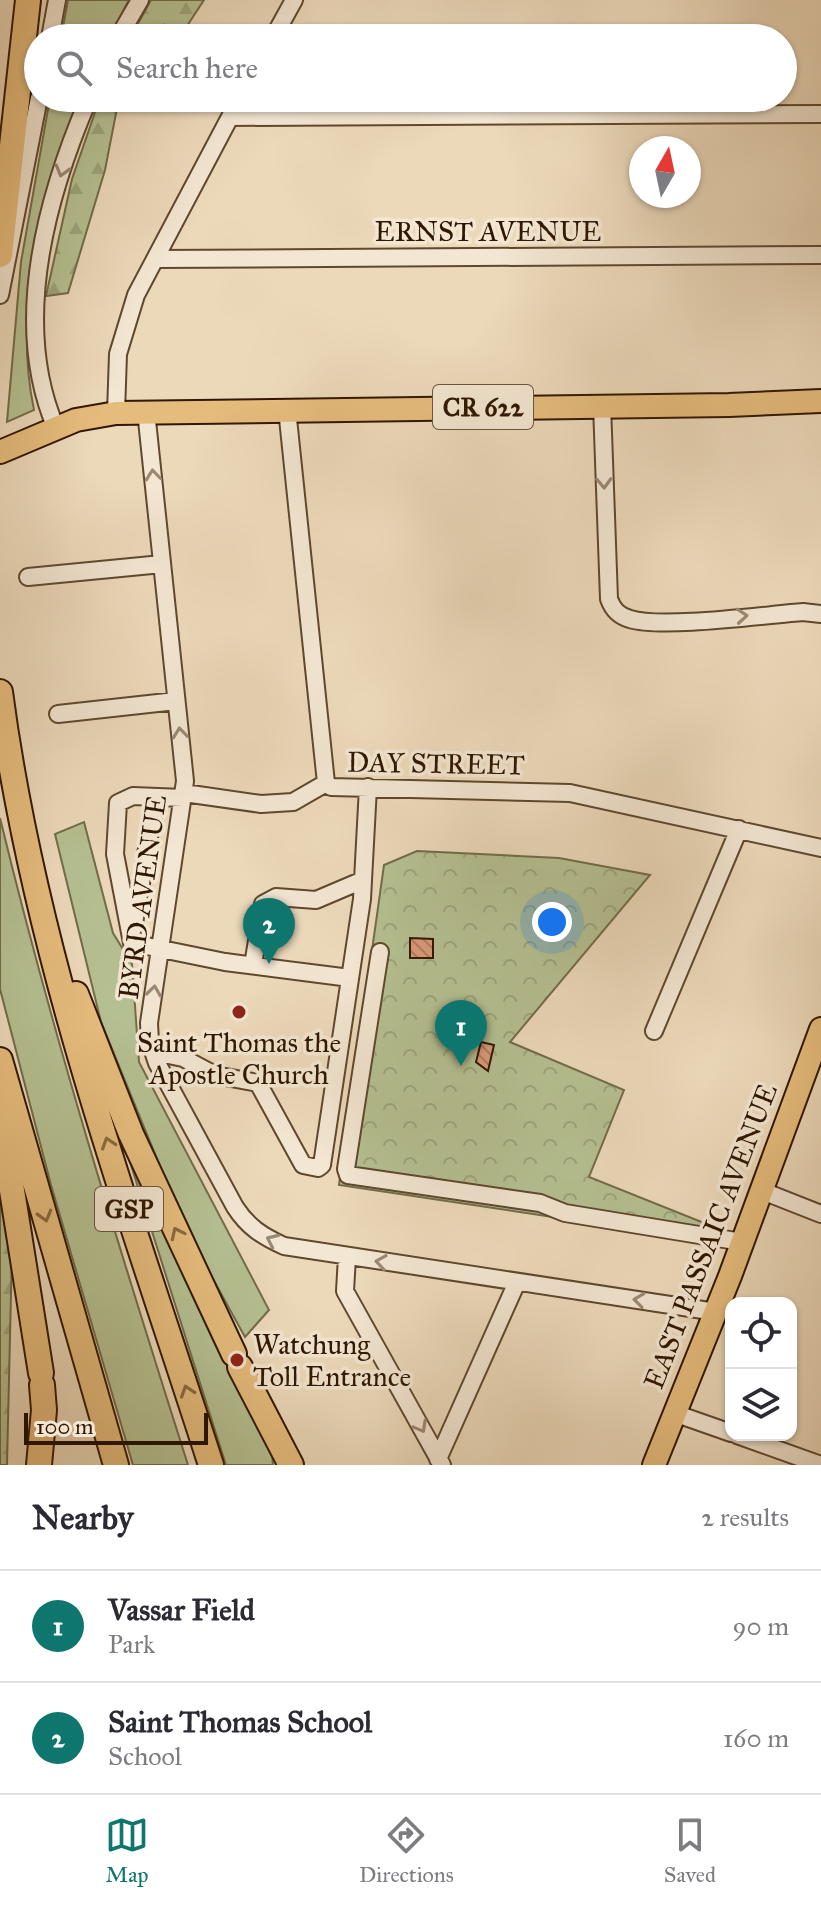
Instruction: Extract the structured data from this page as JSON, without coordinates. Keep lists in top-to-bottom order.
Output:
{
  "streets": {
    "highway": ["GSP"],
    "main road": ["CR 622", "EAST PASSAIC AVENUE"],
    "street": ["ERNST AVENUE", "DAY STREET", "BYRD AVENUE"]
  },
  "crossings": [
    ["CR 622", "DAY STREET"],
    ["CR 622", "BYRD AVENUE"],
    ["BYRD AVENUE", "EAST PASSAIC AVENUE"]
  ],
  "one_way": ["BYRD AVENUE"],
  "places": ["Saint Thomas the Apostle Church", "Watchung Toll Entrance"],
  "scale_bar": "100 m",
  "north": "top",
  "page": {
    "search": "Search here",
    "pins": ["2", "1"],
    "scale": "100 m",
    "heading": ["Nearby", "2 results"],
    "list": [
      {
        "mark": "1",
        "name": "Vassar Field",
        "note": "Park",
        "value": "90 m"
      },
      {
        "mark": "2",
        "name": "Saint Thomas School",
        "note": "School",
        "value": "160 m"
      }
    ],
    "nav": ["Map", "Directions", "Saved"]
  }
}
